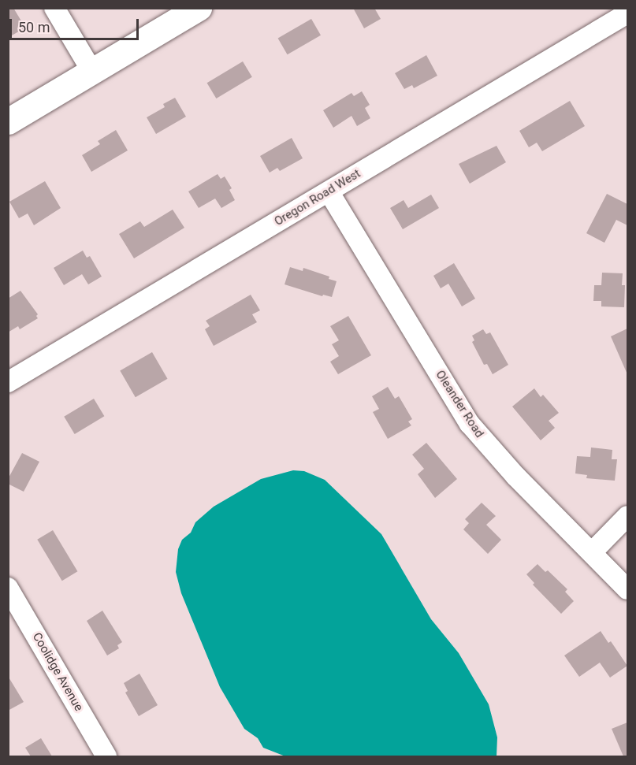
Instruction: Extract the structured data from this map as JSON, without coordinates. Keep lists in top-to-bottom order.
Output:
{
  "streets": {
    "street": ["Oregon Road West", "Oleander Road", "Coolidge Avenue"]
  },
  "crossings": [
    ["Oregon Road West", "Oleander Road"]
  ],
  "scale_bar": "50 m"
}
